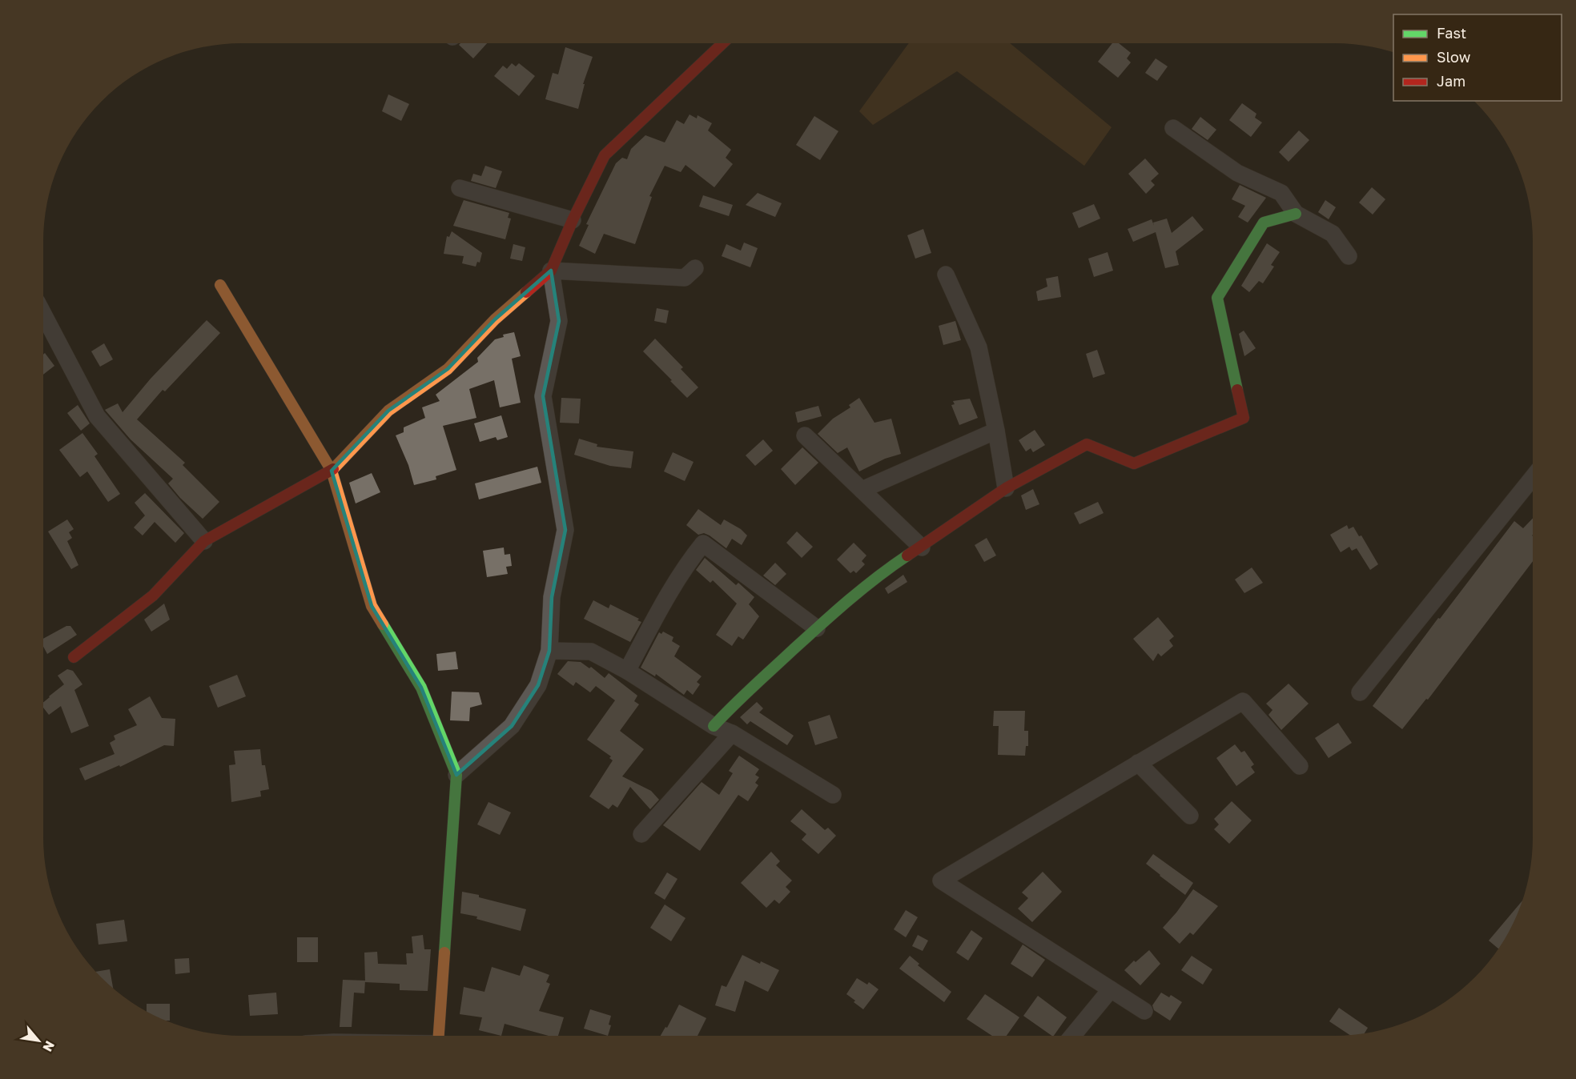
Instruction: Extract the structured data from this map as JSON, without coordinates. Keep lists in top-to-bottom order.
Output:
{
  "legend": ["Fast", "Slow", "Jam"],
  "north": "bottom right"
}
